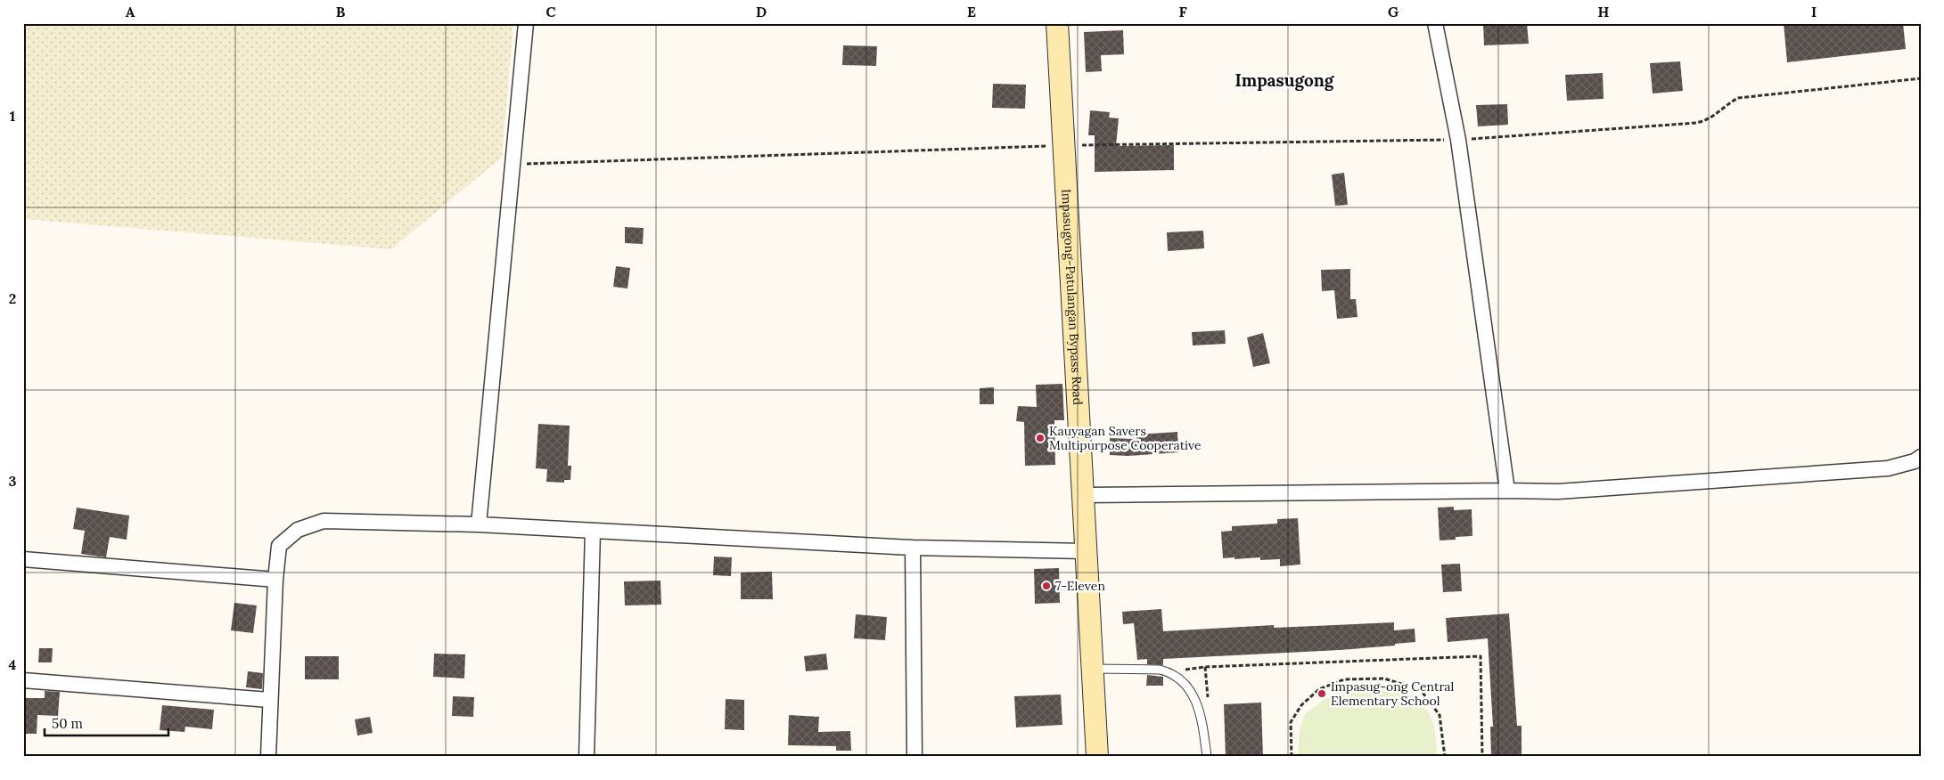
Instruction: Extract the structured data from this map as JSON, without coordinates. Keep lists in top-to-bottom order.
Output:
{
  "streets": {
    "main road": ["Impasugong-Patulangan Bypass Road"]
  },
  "districts": ["Impasugong"],
  "places": ["Kauyagan Savers Multipurpose Cooperative", "7-Eleven", "Impasug-ong Central Elementary School"],
  "scale_bar": "50 m",
  "grid": {
    "columns": [
      "A",
      "B",
      "C",
      "D",
      "E",
      "F",
      "G",
      "H",
      "I"
    ],
    "rows": [
      "1",
      "2",
      "3",
      "4"
    ]
  }
}
